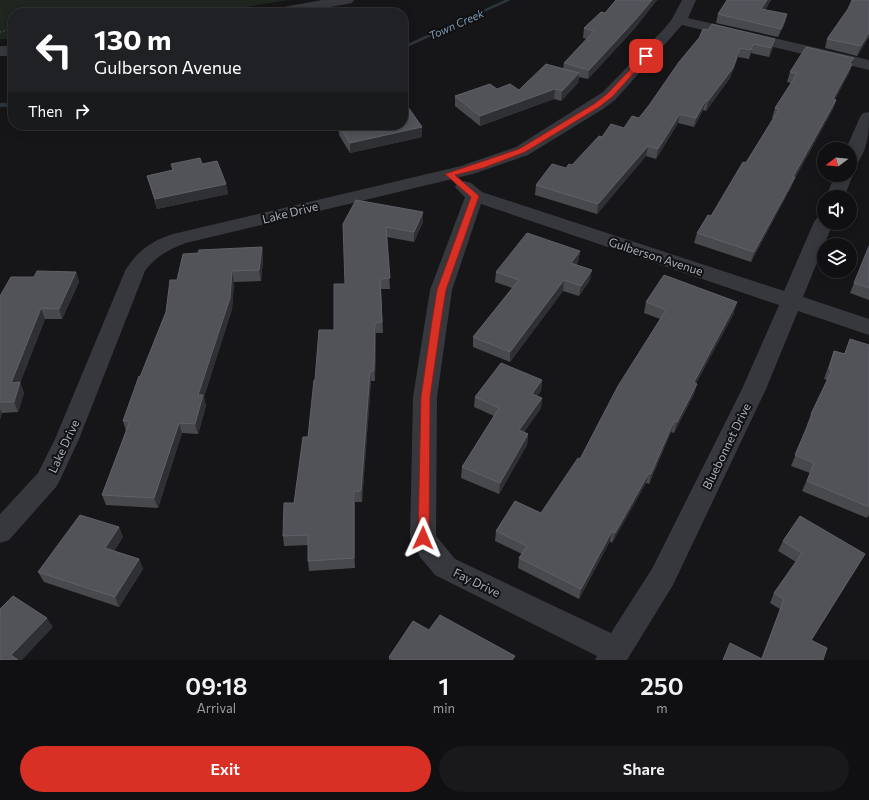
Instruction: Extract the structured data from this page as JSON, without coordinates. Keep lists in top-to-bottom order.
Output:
{
  "streets": {
    "street": [
      "Lake Drive",
      "Gulberson Avenue",
      "Bluebonnet Drive",
      "Fay Drive"
    ]
  },
  "crossings": [
    ["Lake Drive", "Gulberson Avenue"],
    ["Gulberson Avenue", "Bluebonnet Drive"],
    ["Gulberson Avenue", "Fay Drive"],
    ["Bluebonnet Drive", "Fay Drive"]
  ],
  "water": ["Town Creek"],
  "north": "left",
  "page": {
    "turn": ["130 m", "Gulberson Avenue"],
    "then": "Then",
    "eta": [
      "09:18",
      "Arrival",
      "1",
      "min",
      "250",
      "m"
    ],
    "buttons": ["Exit", "Share"]
  }
}
